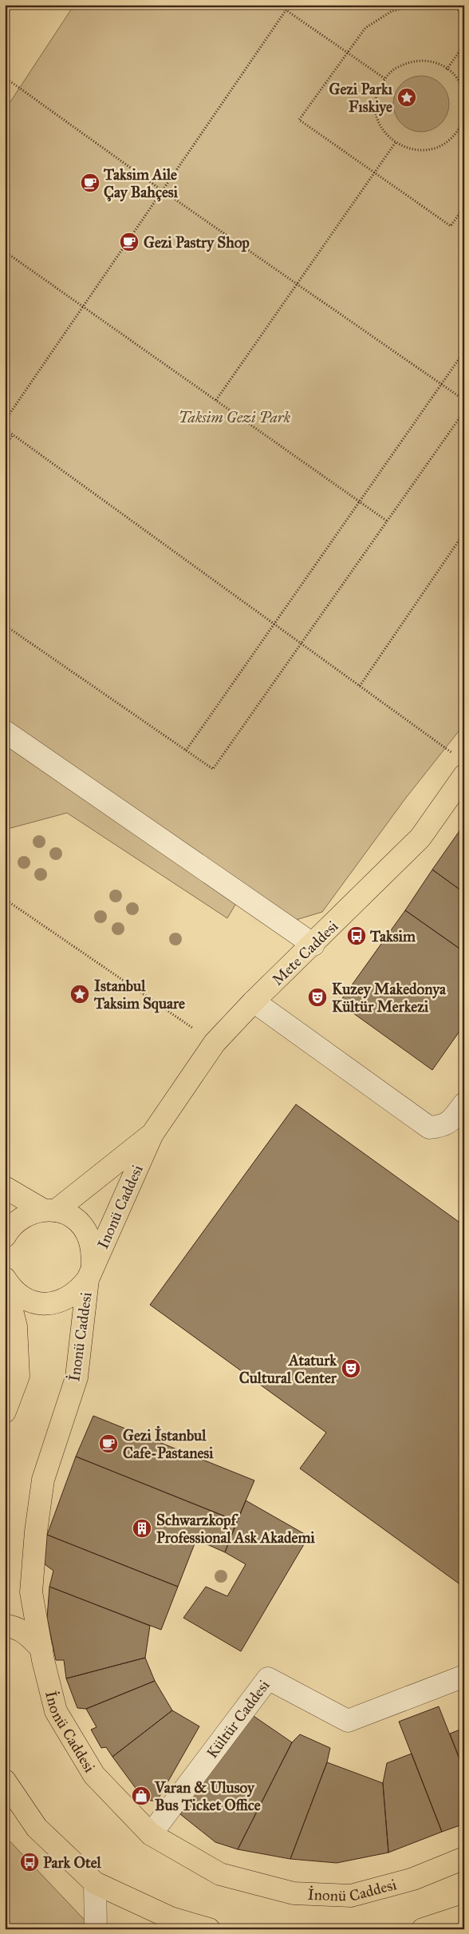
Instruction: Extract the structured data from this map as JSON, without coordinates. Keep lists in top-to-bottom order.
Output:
{
  "streets": {
    "main road": ["Mete Caddesi", "Inonü Caddesi", "İnonü Caddesi"],
    "street": ["Kültür Caddesi"]
  },
  "crossings": [
    ["Mete Caddesi", "Inonü Caddesi"],
    ["Inonü Caddesi", "İnonü Caddesi"],
    ["İnonü Caddesi", "Kültür Caddesi"]
  ],
  "parks": ["Taksim Gezi Park"],
  "places": {
    "place": ["Gezi Parkı Fıskiye", "Istanbul Taksim Square"],
    "cafe": ["Taksim Aile Çay Bahçesi", "Gezi Pastry Shop", "Gezi İstanbul Cafe-Pastanesi"],
    "bus stop": ["Taksim", "Park Otel"],
    "theatre": ["Kuzey Makedonya Kültür Merkezi", "Ataturk Cultural Center"],
    "building": ["Schwarzkopf Professional Ask Akademi"],
    "shop": ["Varan & Ulusoy Bus Ticket Office"]
  }
}
